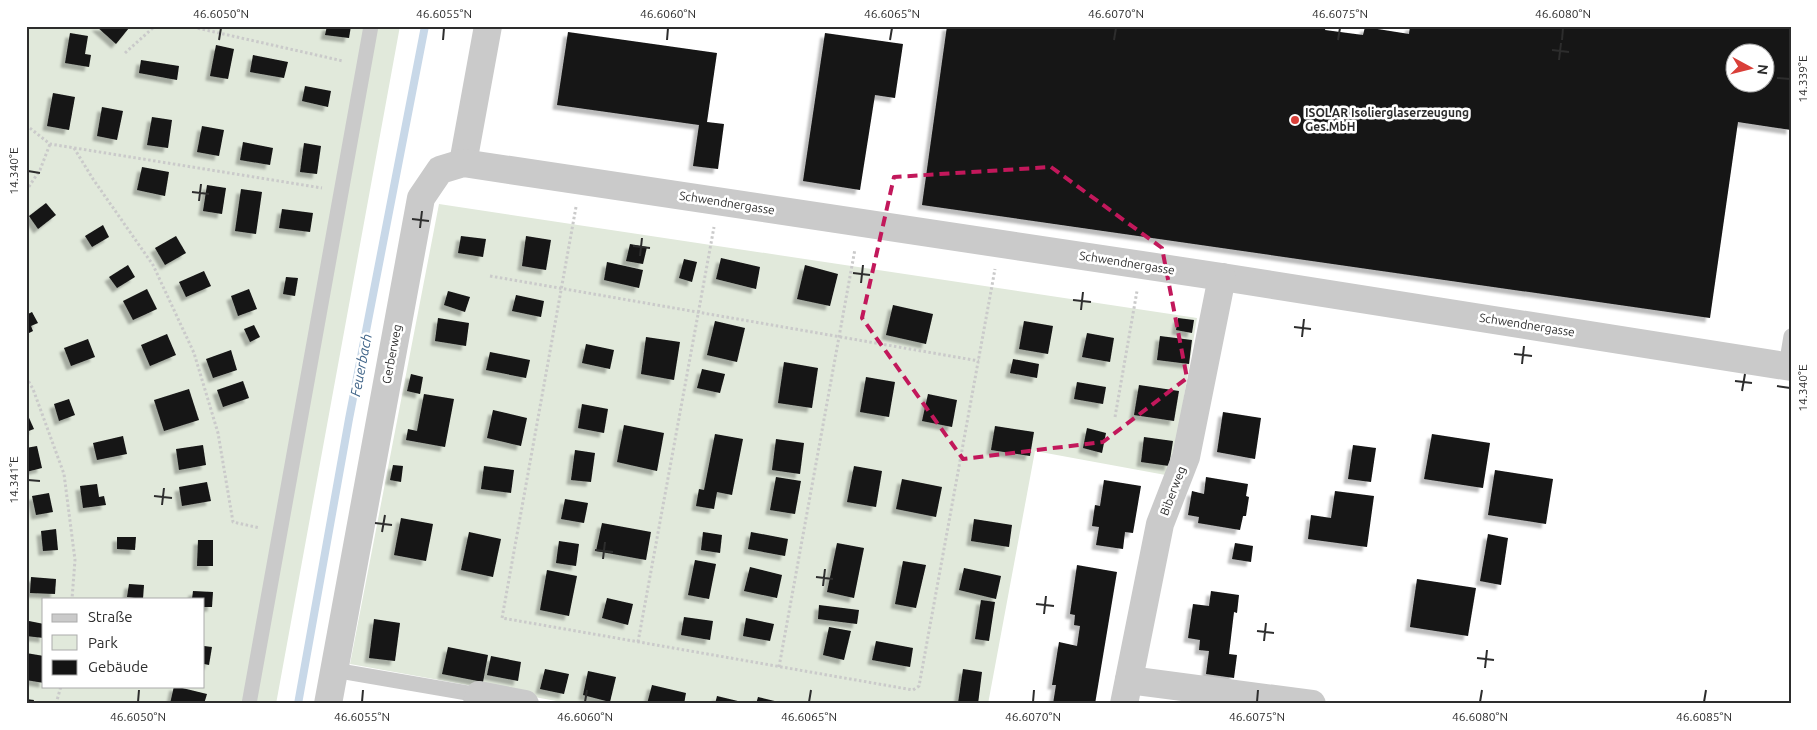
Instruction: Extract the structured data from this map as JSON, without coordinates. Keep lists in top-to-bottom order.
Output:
{
  "streets": {
    "street": ["Schwendnergasse", "Gerberweg", "Biberweg"]
  },
  "crossings": [
    ["Schwendnergasse", "Gerberweg"],
    ["Schwendnergasse", "Biberweg"]
  ],
  "water": ["Feuerbach"],
  "places": ["ISOLAR Isolierglaserzeugung Ges.MbH"],
  "legend": ["Straße", "Park", "Gebäude"],
  "north": "right",
  "coordinates": [
    "46.6050°N",
    "46.6055°N",
    "46.6060°N",
    "46.6065°N",
    "46.6070°N",
    "46.6075°N",
    "46.6080°N",
    "14.339°E",
    "14.340°E",
    "14.341°E",
    "46.6085°N"
  ]
}
